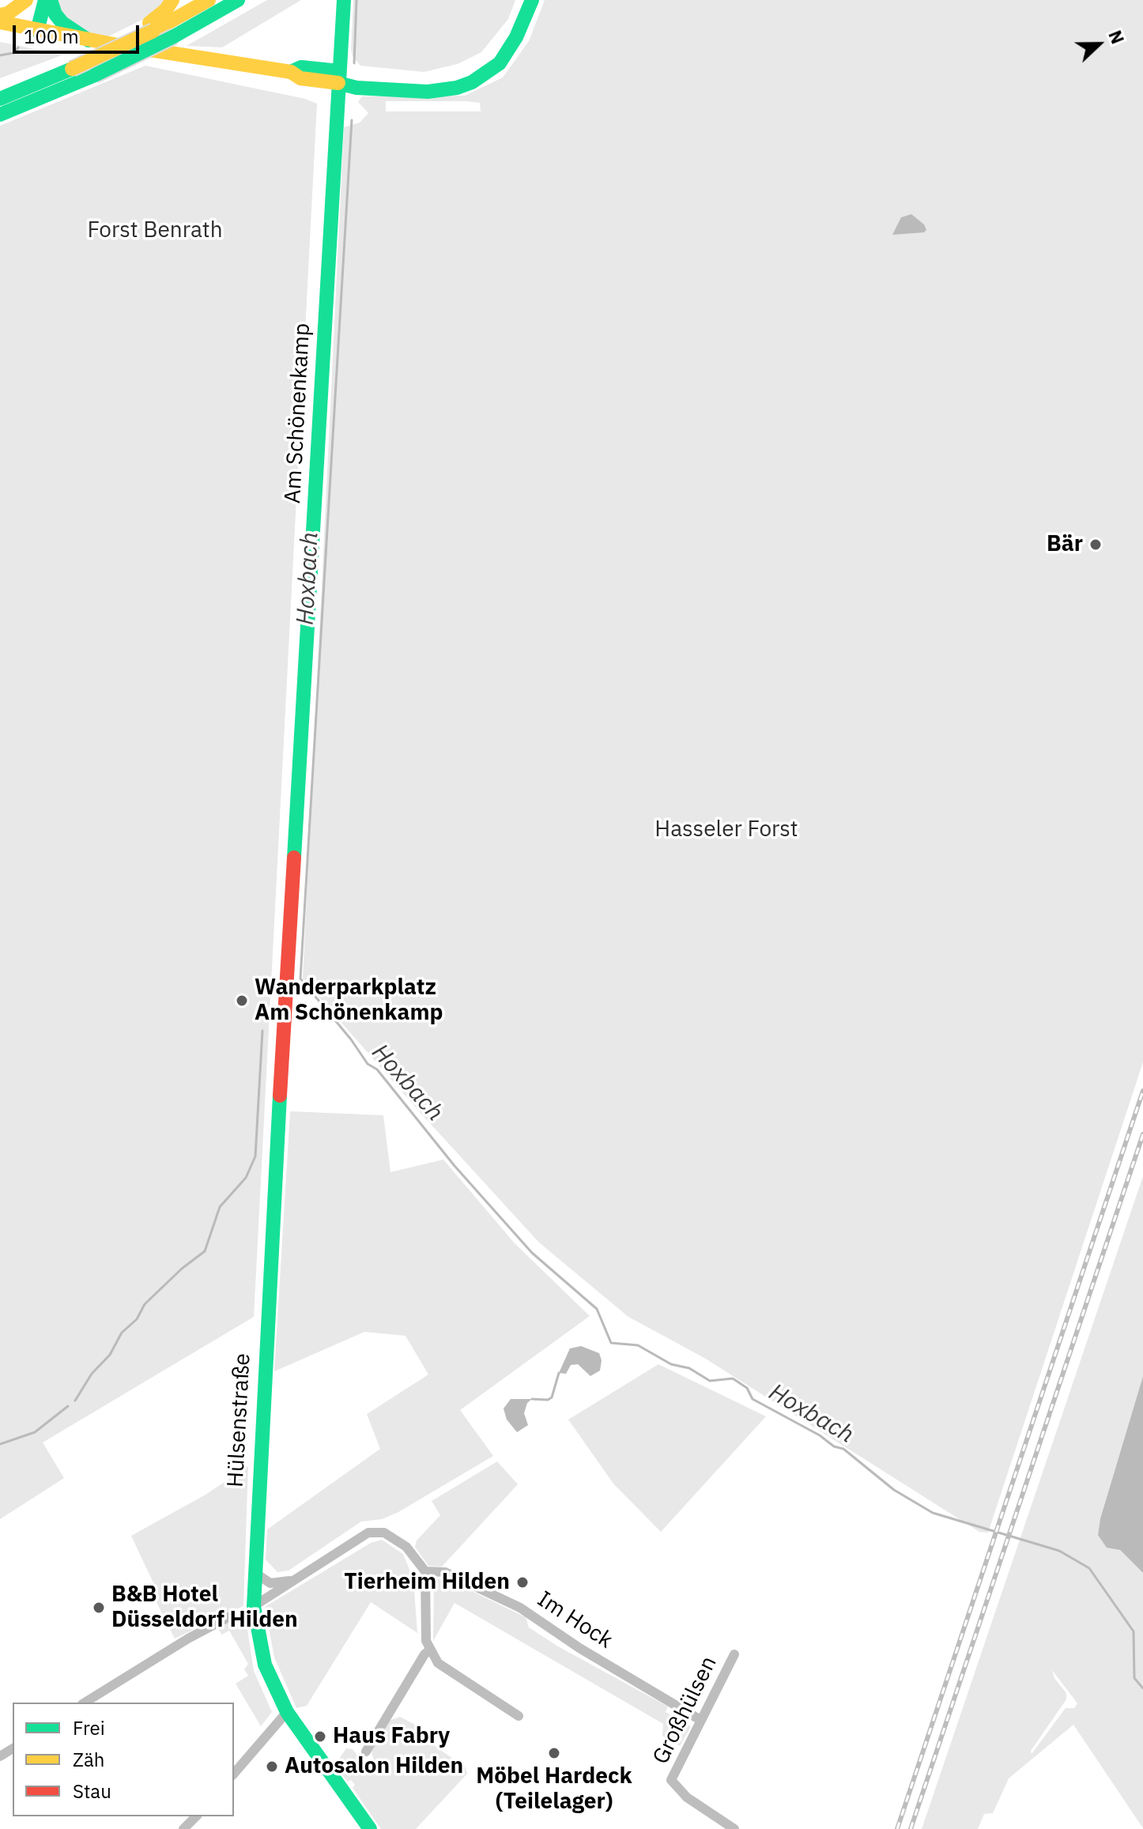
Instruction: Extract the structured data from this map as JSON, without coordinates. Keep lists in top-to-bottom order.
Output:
{
  "streets": {
    "main road": ["Am Schönenkamp", "Hülsenstraße"],
    "street": ["Im Hock", "Großhülsen"]
  },
  "crossings": [
    ["Am Schönenkamp", "Hülsenstraße"]
  ],
  "water": ["Hoxbach"],
  "parks": ["Forst Benrath", "Hasseler Forst"],
  "places": [
    "Bär",
    "Wanderparkplatz Am Schönenkamp",
    "Tierheim Hilden",
    "B&B Hotel Düsseldorf Hilden",
    "Haus Fabry",
    "Möbel Hardeck (Teilelager)",
    "Autosalon Hilden"
  ],
  "legend": ["Frei", "Zäh", "Stau"],
  "scale_bar": "100 m",
  "north": "right"
}
